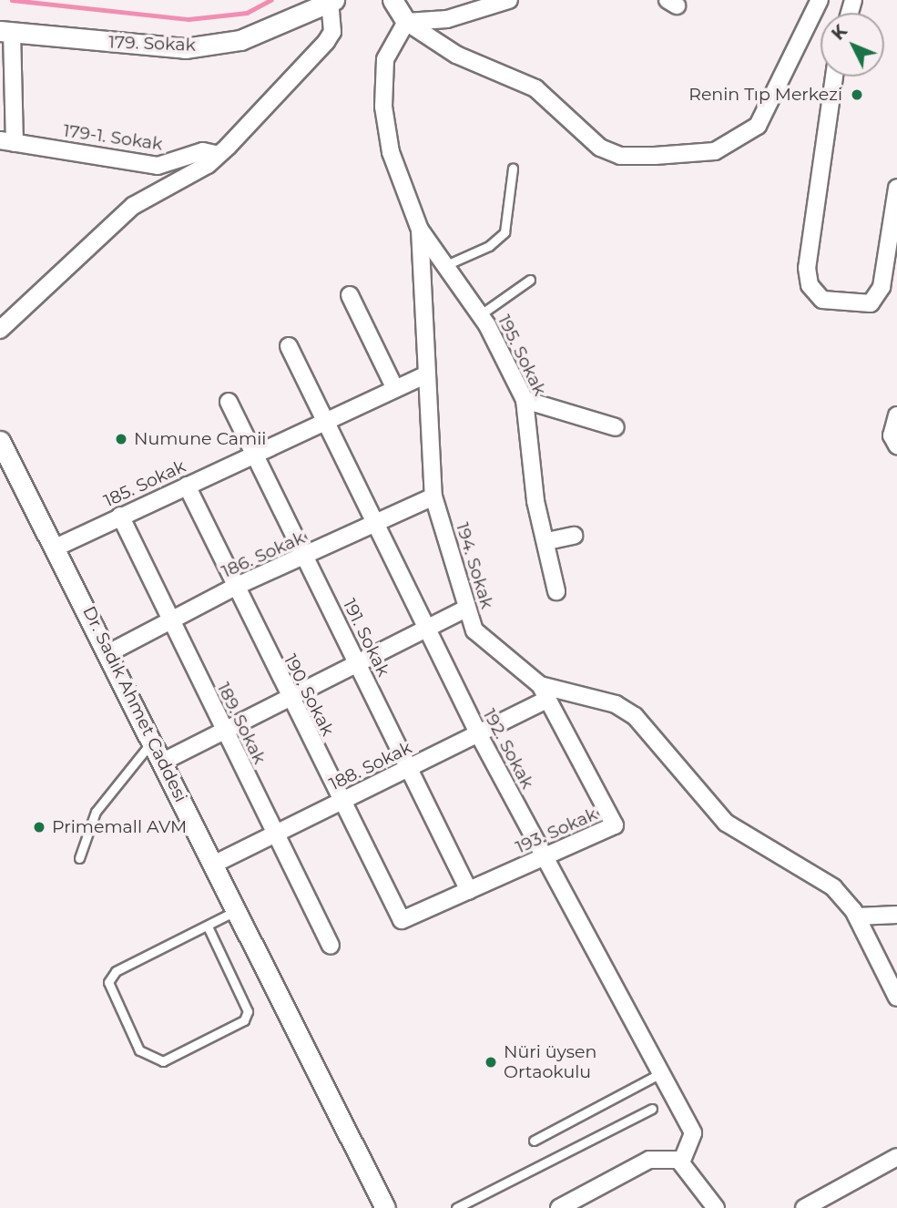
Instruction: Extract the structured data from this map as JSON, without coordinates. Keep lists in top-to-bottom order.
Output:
{
  "streets": {
    "street": [
      "179. Sokak",
      "179-1. Sokak",
      "195. Sokak",
      "185. Sokak",
      "186. Sokak",
      "194. Sokak",
      "191. Sokak",
      "190. Sokak",
      "Dr. Sadık Ahmet Caddesi",
      "189. Sokak",
      "192. Sokak",
      "188. Sokak",
      "193. Sokak"
    ]
  },
  "crossings": [
    ["195. Sokak", "194. Sokak"],
    ["185. Sokak", "194. Sokak"],
    ["185. Sokak", "191. Sokak"],
    ["185. Sokak", "190. Sokak"],
    ["185. Sokak", "Dr. Sadık Ahmet Caddesi"],
    ["185. Sokak", "189. Sokak"],
    ["185. Sokak", "192. Sokak"],
    ["186. Sokak", "194. Sokak"],
    ["186. Sokak", "191. Sokak"],
    ["186. Sokak", "190. Sokak"],
    ["186. Sokak", "Dr. Sadık Ahmet Caddesi"],
    ["186. Sokak", "189. Sokak"],
    ["186. Sokak", "192. Sokak"],
    ["194. Sokak", "188. Sokak"],
    ["194. Sokak", "193. Sokak"],
    ["191. Sokak", "188. Sokak"],
    ["191. Sokak", "193. Sokak"],
    ["190. Sokak", "188. Sokak"],
    ["190. Sokak", "193. Sokak"],
    ["Dr. Sadık Ahmet Caddesi", "188. Sokak"],
    ["189. Sokak", "188. Sokak"],
    ["192. Sokak", "188. Sokak"],
    ["192. Sokak", "193. Sokak"],
    ["188. Sokak", "193. Sokak"]
  ],
  "places": [
    "Renin Tıp Merkezi",
    "Numune Camii",
    "Primemall AVM",
    "Nüri üysen Ortaokulu"
  ],
  "north": "top left"
}
